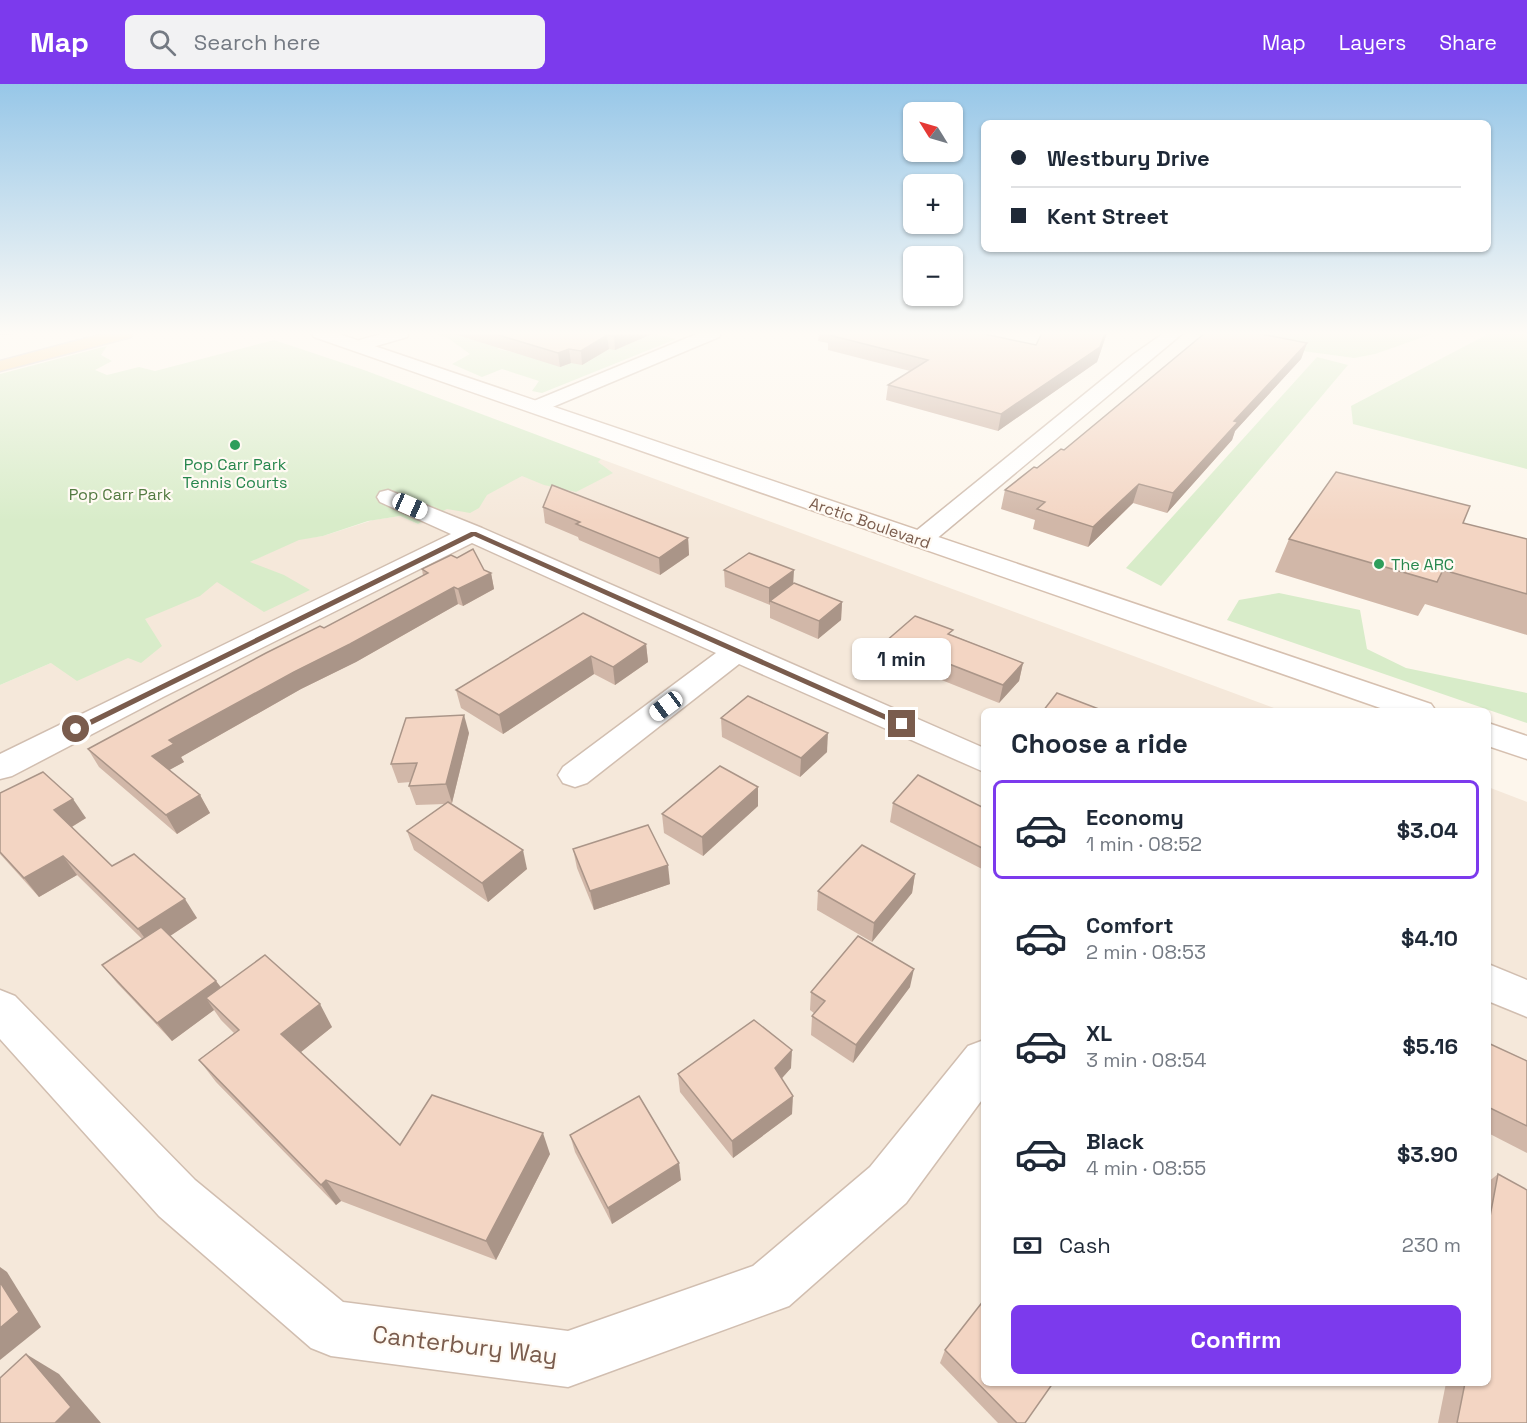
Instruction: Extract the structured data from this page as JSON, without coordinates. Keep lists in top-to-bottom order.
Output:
{
  "streets": {
    "street": ["Arctic Boulevard", "Canterbury Way"]
  },
  "parks": ["Pop Carr Park"],
  "places": ["Pop Carr Park Tennis Courts", "The ARC"],
  "north": "top left",
  "page": {
    "header": "Map",
    "search": "Search here",
    "nav": ["Map", "Layers", "Share"],
    "map_buttons": ["+", "−"],
    "banner": ["Westbury Drive", "Kent Street"],
    "bubble": "1 min",
    "heading": "Choose a ride",
    "list": [
      {
        "name": "Economy",
        "note": "1 min · 08:52",
        "value": "$3.04"
      },
      {
        "name": "Comfort",
        "note": "2 min · 08:53",
        "value": "$4.10"
      },
      {
        "name": "XL",
        "note": "3 min · 08:54",
        "value": "$5.16"
      },
      {
        "name": "Black",
        "note": "4 min · 08:55",
        "value": "$3.90"
      }
    ],
    "pay": ["Cash", "230 m"],
    "buttons": "Confirm"
  }
}
